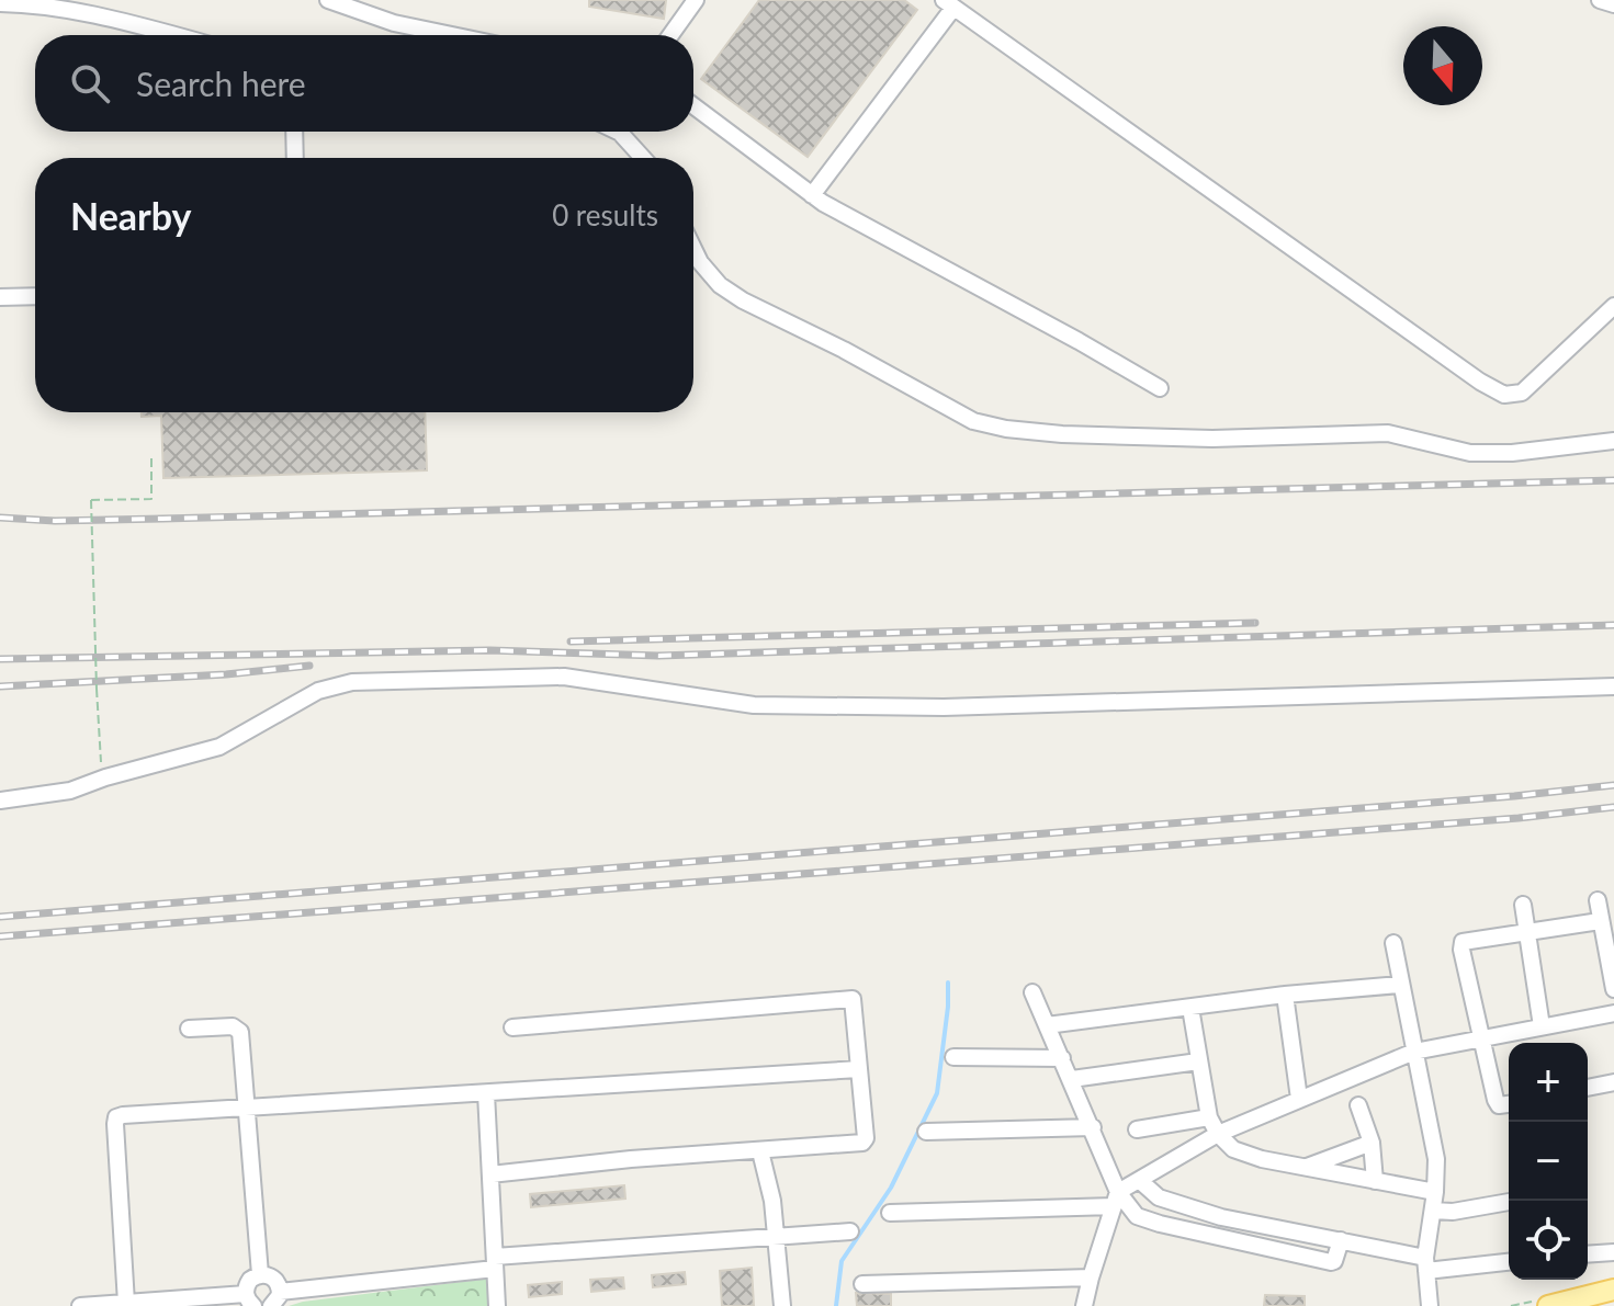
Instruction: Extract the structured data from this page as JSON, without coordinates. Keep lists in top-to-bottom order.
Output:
{
  "north": "bottom",
  "page": {
    "search": "Search here",
    "heading": ["Nearby", "0 results"],
    "map_buttons": ["+", "−"]
  }
}
